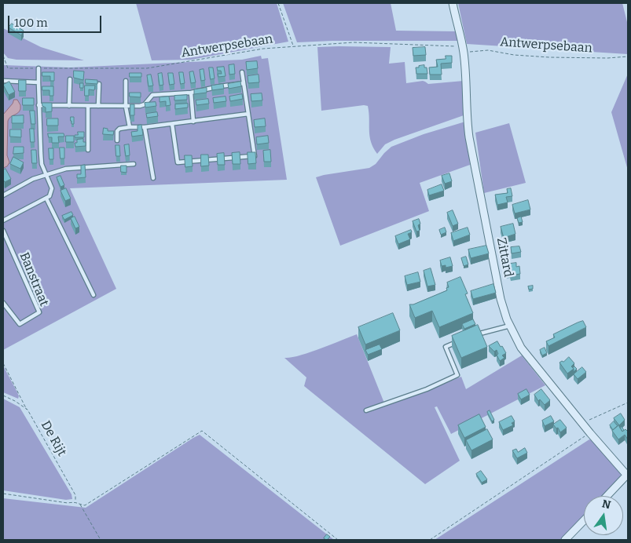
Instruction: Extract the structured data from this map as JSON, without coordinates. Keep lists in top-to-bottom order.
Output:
{
  "streets": {
    "street": ["Zittard"],
    "lane": ["Banstraat"],
    "path": ["Antwerpsebaan", "De Rijt"]
  },
  "crossings": [
    ["Antwerpsebaan", "Zittard"]
  ],
  "scale_bar": "100 m",
  "north": "top"
}
